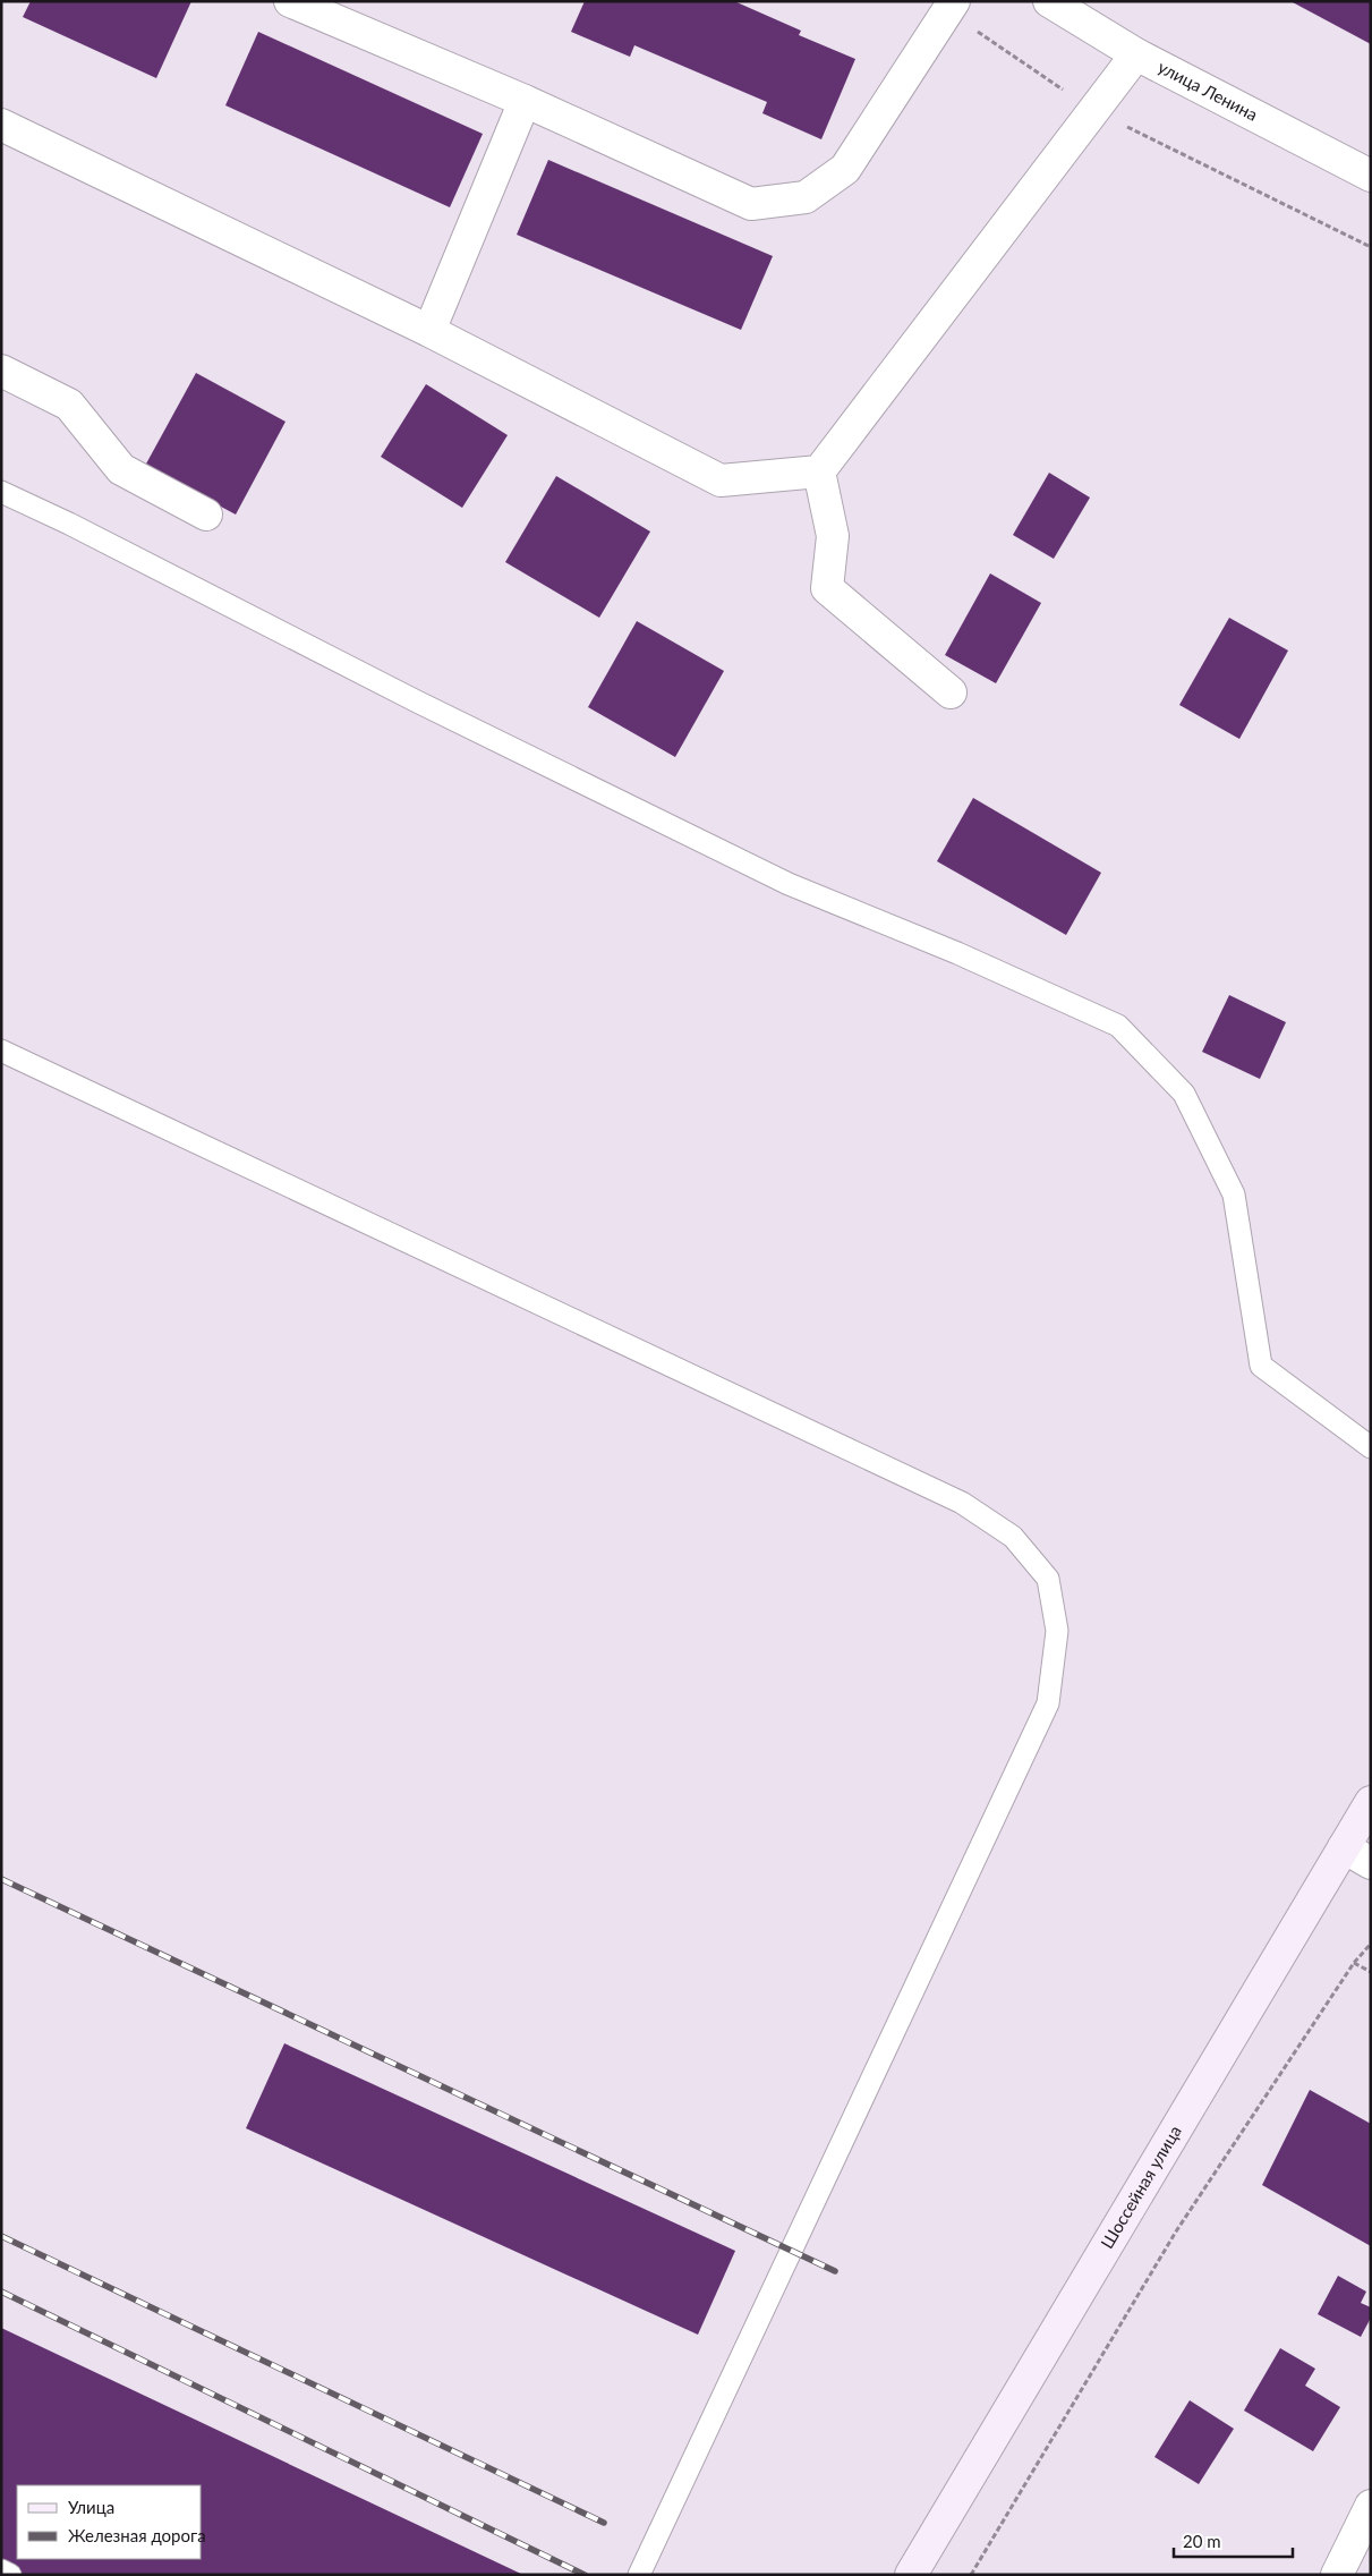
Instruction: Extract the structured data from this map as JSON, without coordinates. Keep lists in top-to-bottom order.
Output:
{
  "streets": {
    "main road": ["Шоссейная улица"],
    "street": ["улица Ленина"]
  },
  "legend": ["Улица", "Железная дорога"],
  "scale_bar": "20 m"
}
